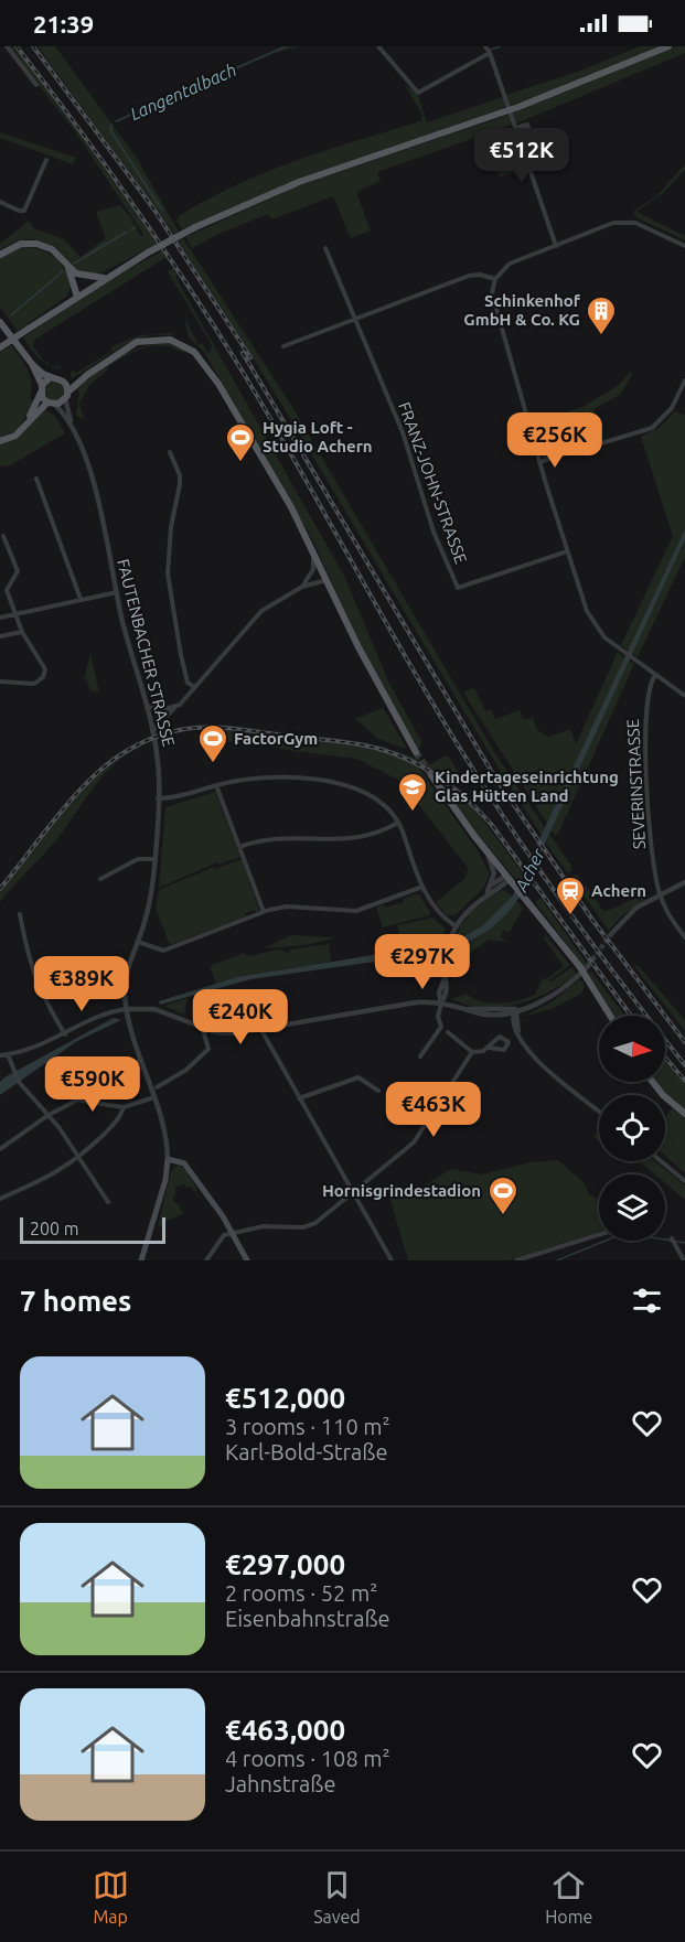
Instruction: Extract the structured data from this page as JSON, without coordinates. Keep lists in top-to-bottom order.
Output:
{
  "streets": {
    "street": ["FRANZ-JOHN-STRASSE", "FAUTENBACHER STRASSE", "SEVERINSTRASSE"]
  },
  "water": ["Langentalbach", "Acher"],
  "places": {
    "building": ["Schinkenhof GmbH & Co. KG"],
    "sports": ["Hygia Loft - Studio Achern", "FactorGym", "Hornisgrindestadion"],
    "school or university": ["Kindertageseinrichtung Glas Hütten Land"],
    "station": ["Achern"]
  },
  "scale_bar": "200 m",
  "north": "right",
  "page": {
    "status": "21:39",
    "price": [
      "€512K",
      "€256K",
      "€297K",
      "€389K",
      "€240K",
      "€590K",
      "€463K"
    ],
    "scale": "200 m",
    "heading": "7 homes",
    "list": [
      {
        "name": "€512,000",
        "note": "3 rooms · 110 m² · Karl-Bold-Straße"
      },
      {
        "name": "€297,000",
        "note": "2 rooms · 52 m² · Eisenbahnstraße"
      },
      {
        "name": "€463,000",
        "note": "4 rooms · 108 m² · Jahnstraße"
      }
    ],
    "tabs": ["Map", "Saved", "Home"]
  }
}
